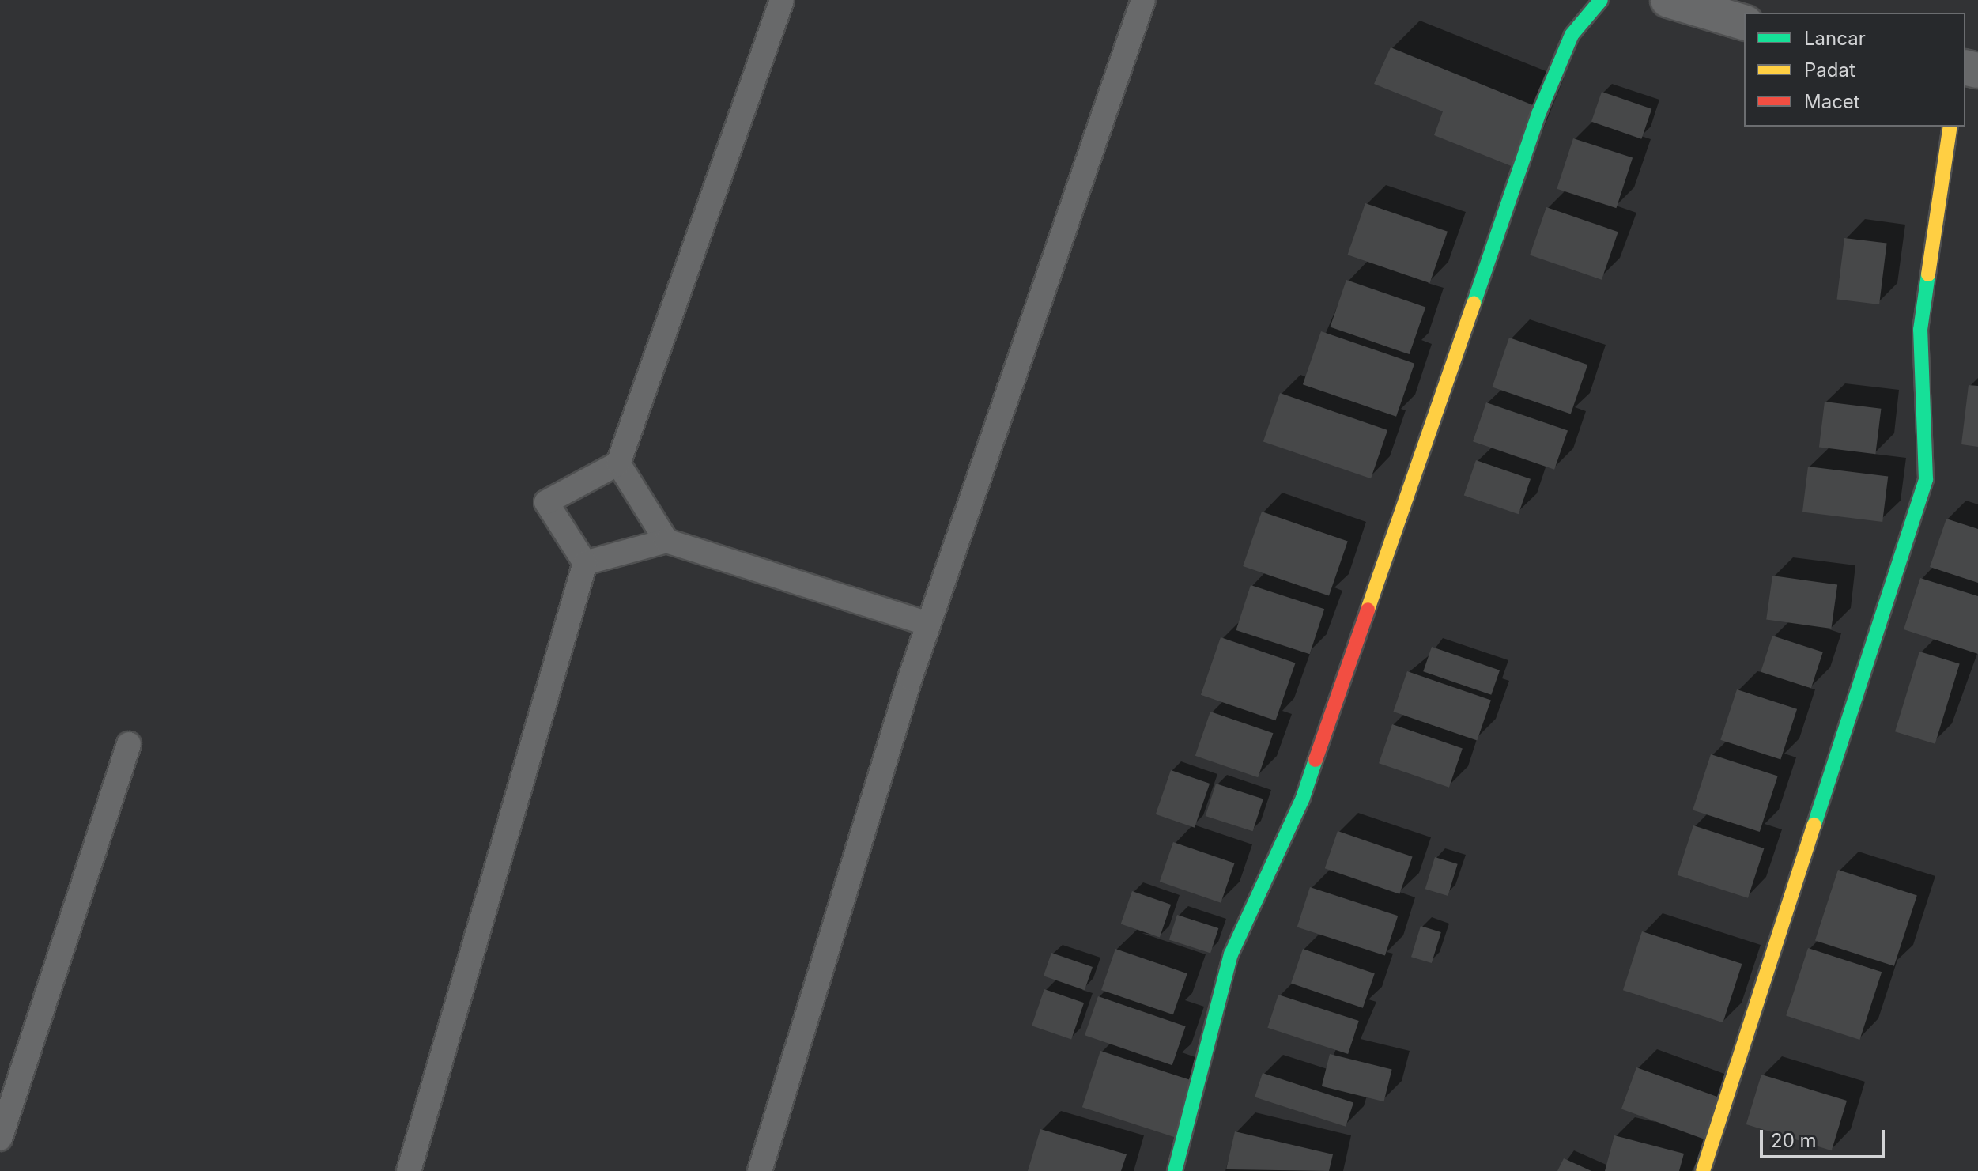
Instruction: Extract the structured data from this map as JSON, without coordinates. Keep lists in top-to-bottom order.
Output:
{
  "legend": ["Lancar", "Padat", "Macet"],
  "scale_bar": "20 m"
}
